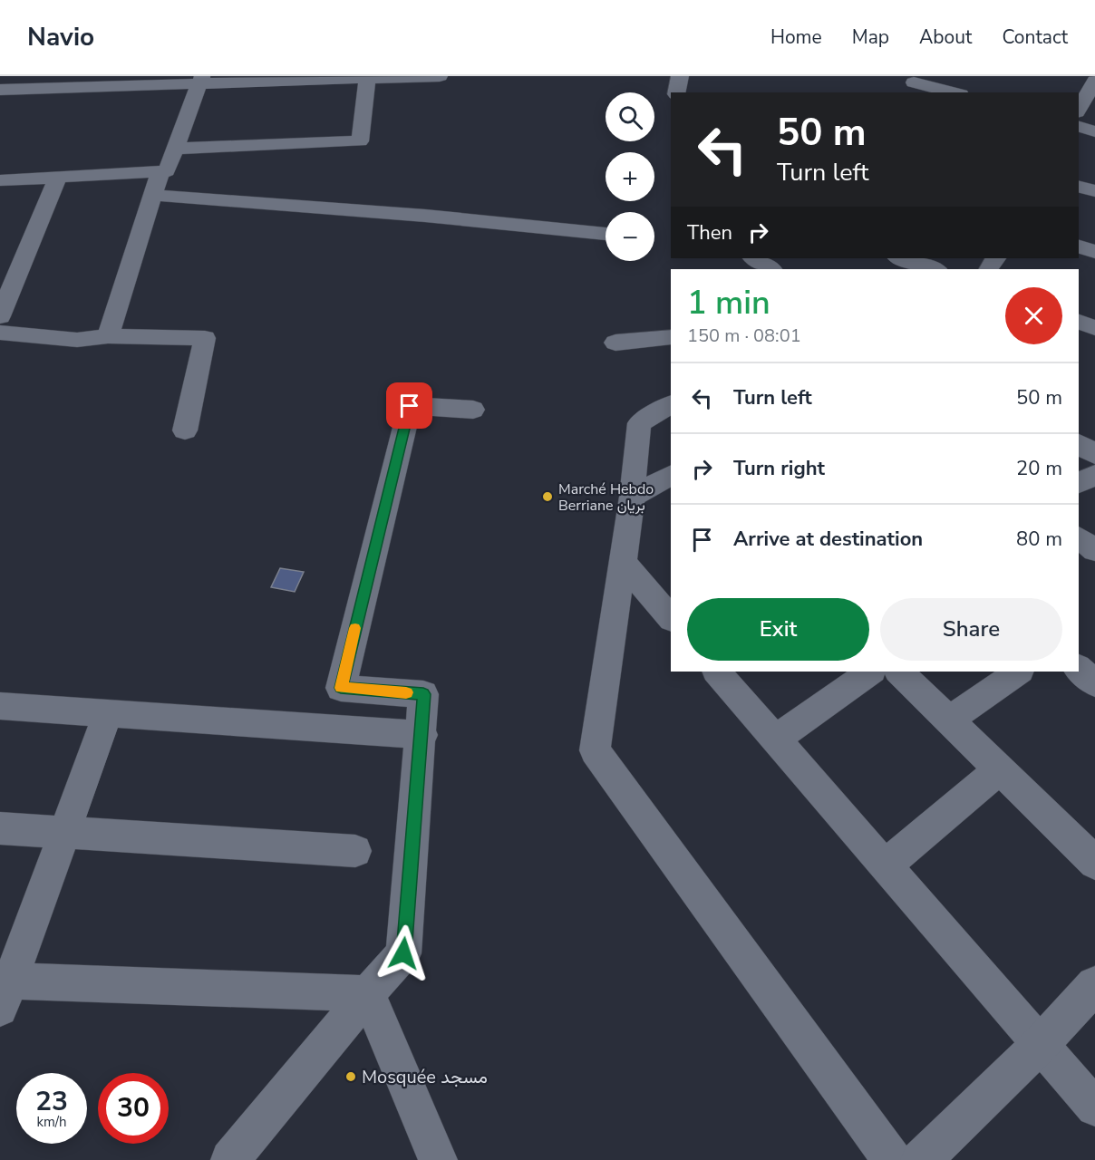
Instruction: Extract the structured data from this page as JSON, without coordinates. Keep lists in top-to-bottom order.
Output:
{
  "places": ["Marché Hebdo Berriane بريان", "Mosquée مسجد"],
  "page": {
    "header": "Navio",
    "nav": [
      "Home",
      "Map",
      "About",
      "Contact"
    ],
    "map_buttons": ["+", "−"],
    "turn": ["50 m", "Turn left"],
    "then": "Then",
    "heading": ["1 min", "150 m · 08:01"],
    "list": [
      {
        "name": "Turn left",
        "value": "50 m"
      },
      {
        "name": "Turn right",
        "value": "20 m"
      },
      {
        "name": "Arrive at destination",
        "value": "80 m"
      }
    ],
    "buttons": ["Exit", "Share"],
    "speed": "23 km/h",
    "limit": "30"
  }
}
